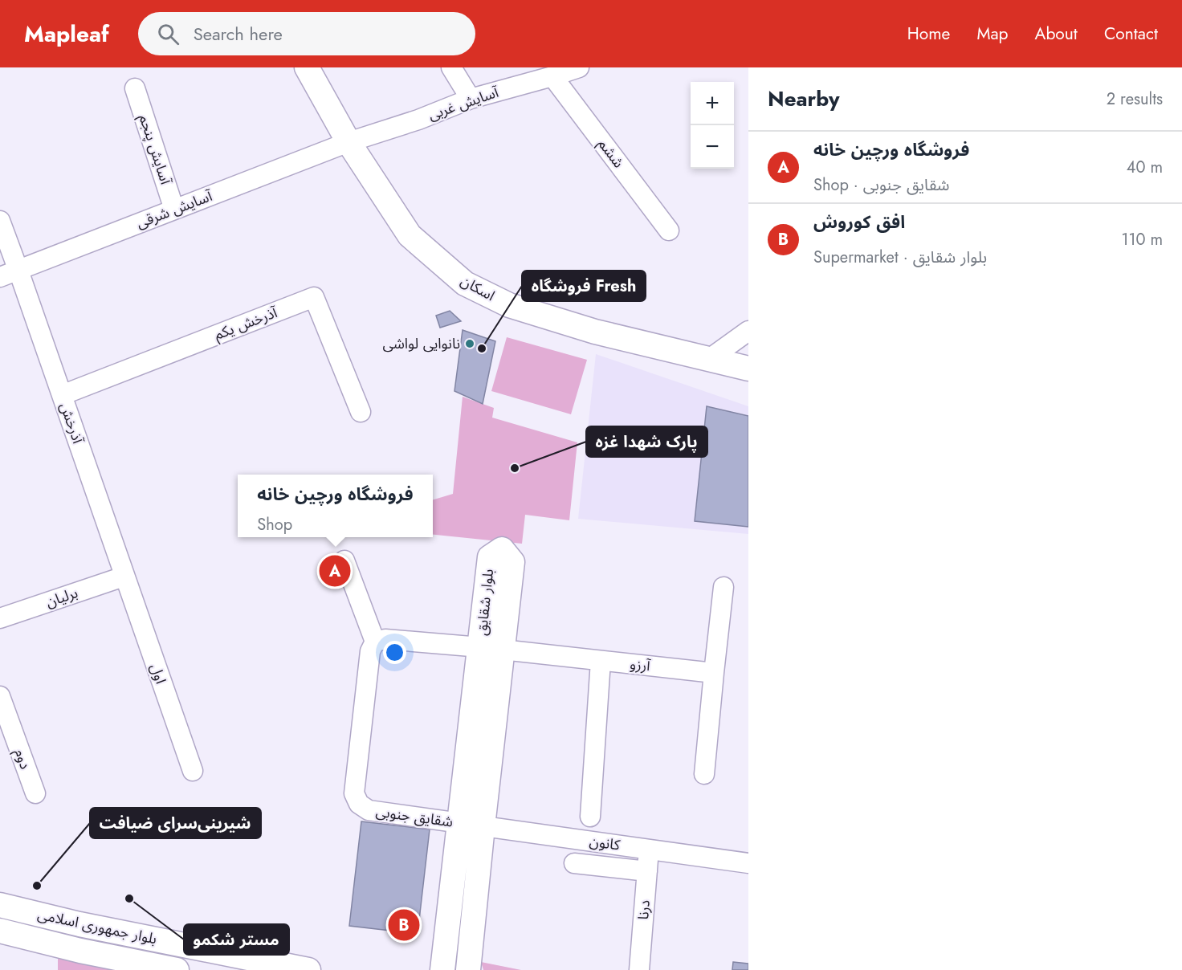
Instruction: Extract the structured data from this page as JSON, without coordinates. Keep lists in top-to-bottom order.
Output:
{
  "streets": {
    "street": [
      "آسایش غربی",
      "آسایش پنجم",
      "ششم",
      "آسایش شرقی",
      "اسکان",
      "آذرخش یکم",
      "آذرخش",
      "برلیان",
      "بلوار شقایق",
      "آرزو",
      "اول",
      "دوم",
      "شقایق جنوبی",
      "کانون",
      "درنا",
      "بلوار جمهوری اسلامی"
    ]
  },
  "crossings": [
    ["آسایش غربی", "ششم"],
    ["آسایش غربی", "آسایش شرقی"],
    ["آسایش غربی", "اسکان"],
    ["آسایش پنجم", "آسایش شرقی"],
    ["آسایش شرقی", "اسکان"],
    ["آسایش شرقی", "آذرخش"],
    ["آذرخش یکم", "آذرخش"],
    ["آذرخش", "برلیان"],
    ["آذرخش", "اول"],
    ["برلیان", "اول"],
    ["بلوار شقایق", "آرزو"],
    ["بلوار شقایق", "شقایق جنوبی"],
    ["بلوار شقایق", "کانون"],
    ["شقایق جنوبی", "کانون"],
    ["کانون", "درنا"]
  ],
  "places": [
    "نانوایی لواشی",
    "فروشگاه Fresh",
    "پارک شهدا غزه",
    "شیرینی‌سرای ضیافت",
    "مستر شکمو"
  ],
  "page": {
    "header": "Mapleaf",
    "search": "Search here",
    "nav": [
      "Home",
      "Map",
      "About",
      "Contact"
    ],
    "heading": ["Nearby", "2 results"],
    "map_buttons": ["+", "−"],
    "list": [
      {
        "mark": "A",
        "name": "فروشگاه ورچین خانه",
        "note": "Shop · شقایق جنوبی",
        "value": "40 m"
      },
      {
        "mark": "B",
        "name": "افق کوروش",
        "note": "Supermarket · بلوار شقایق",
        "value": "110 m"
      }
    ],
    "popup": ["فروشگاه ورچین خانه", "Shop"],
    "pins": ["A", "B"]
  }
}
